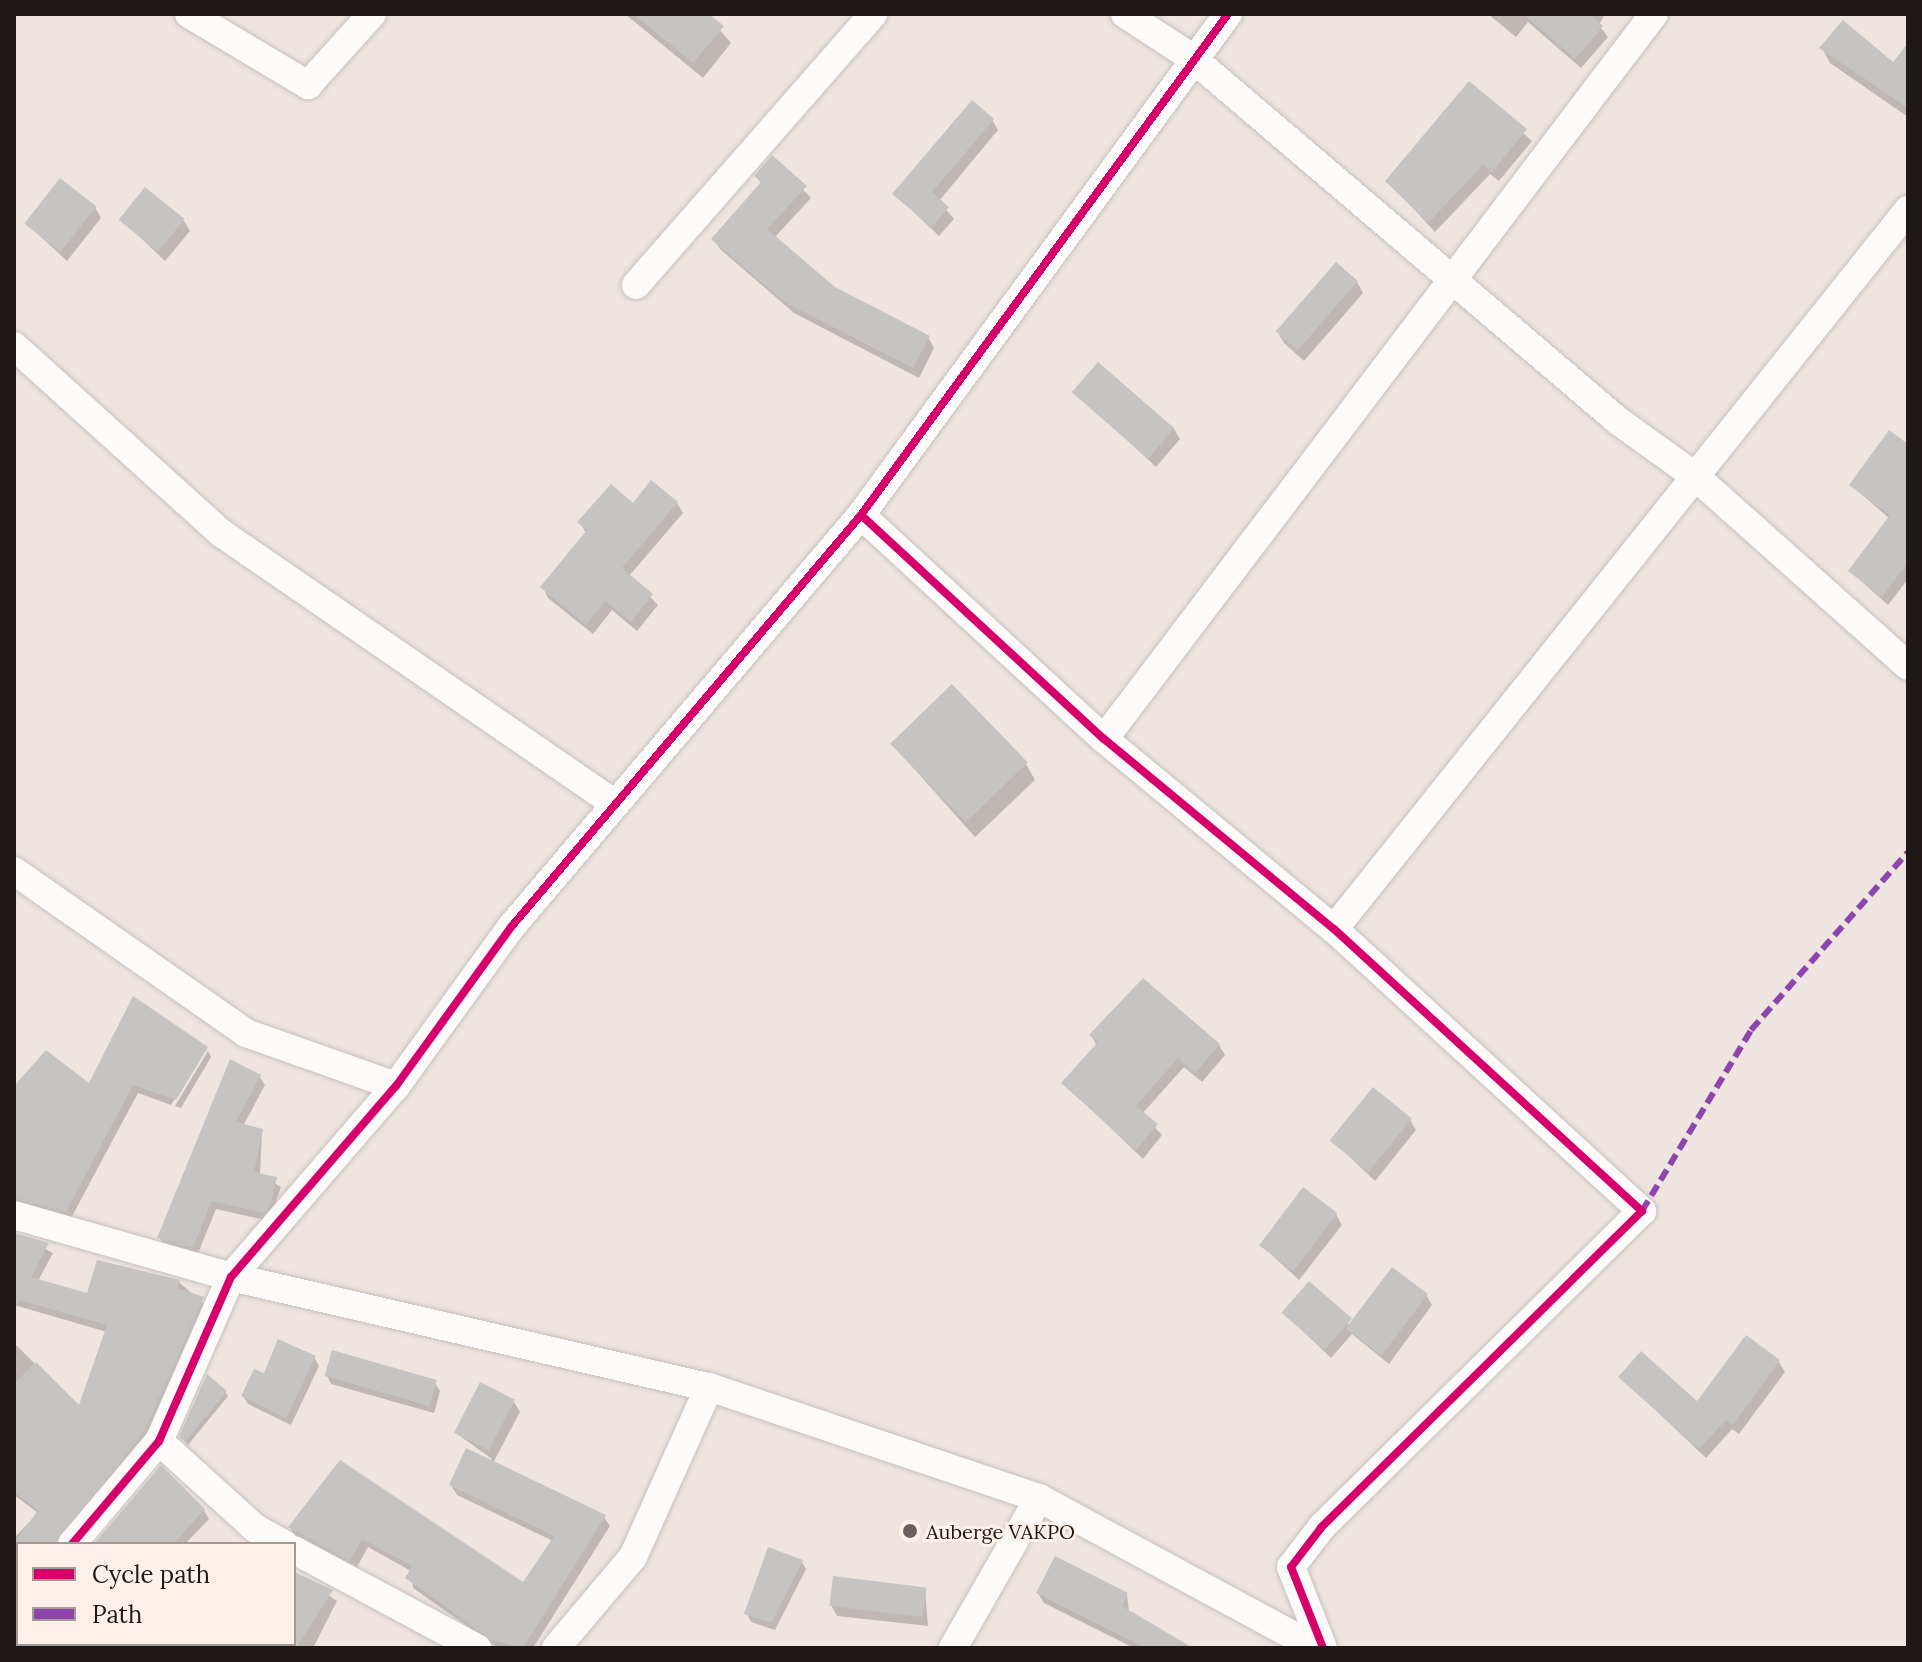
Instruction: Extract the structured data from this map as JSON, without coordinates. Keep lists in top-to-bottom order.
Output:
{
  "places": ["Auberge VAKPO"],
  "legend": ["Cycle path", "Path"]
}
